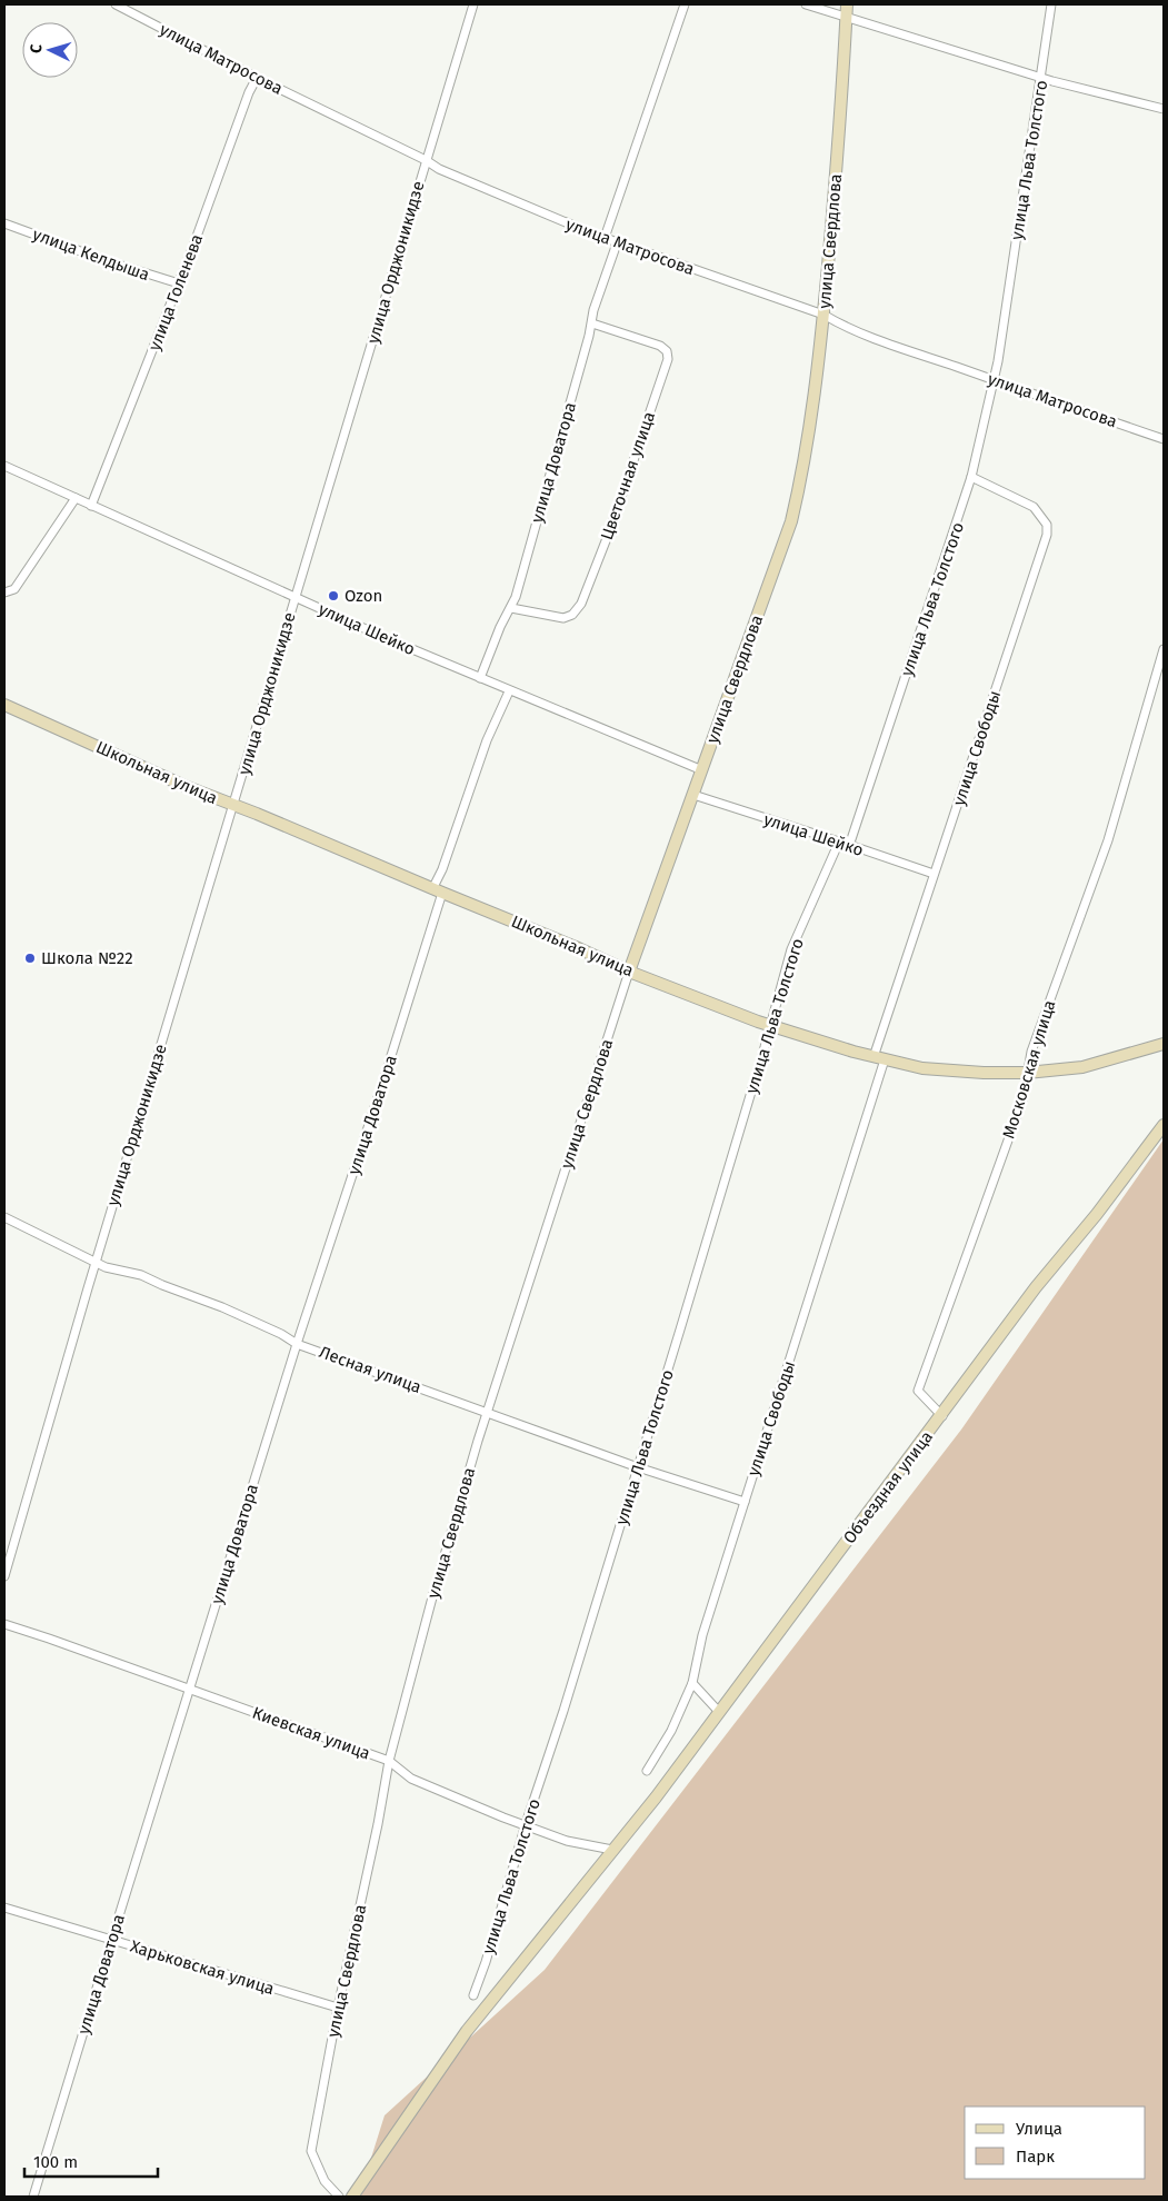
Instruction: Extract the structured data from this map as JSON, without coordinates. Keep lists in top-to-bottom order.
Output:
{
  "streets": {
    "street": [
      "улица Матросова",
      "улица Льва Толстого",
      "улица Свердлова",
      "улица Келдыша",
      "улица Орджоникидзе",
      "улица Голенева",
      "улица Доватора",
      "Цветочная улица",
      "улица Шейко",
      "улица Свободы",
      "Школьная улица",
      "Московская улица",
      "Лесная улица",
      "Объездная улица",
      "Киевская улица",
      "Харьковская улица"
    ]
  },
  "crossings": [
    ["улица Матросова", "улица Льва Толстого"],
    ["улица Матросова", "улица Свердлова"],
    ["улица Матросова", "улица Орджоникидзе"],
    ["улица Матросова", "улица Голенева"],
    ["улица Матросова", "улица Доватора"],
    ["улица Льва Толстого", "улица Шейко"],
    ["улица Льва Толстого", "улица Свободы"],
    ["улица Льва Толстого", "Школьная улица"],
    ["улица Льва Толстого", "Лесная улица"],
    ["улица Льва Толстого", "Киевская улица"],
    ["улица Свердлова", "улица Шейко"],
    ["улица Свердлова", "Школьная улица"],
    ["улица Свердлова", "Лесная улица"],
    ["улица Свердлова", "Киевская улица"],
    ["улица Свердлова", "Харьковская улица"],
    ["улица Келдыша", "улица Голенева"],
    ["улица Орджоникидзе", "улица Шейко"],
    ["улица Орджоникидзе", "Школьная улица"],
    ["улица Орджоникидзе", "Лесная улица"],
    ["улица Голенева", "улица Шейко"],
    ["улица Доватора", "Цветочная улица"],
    ["улица Доватора", "улица Шейко"],
    ["улица Доватора", "Школьная улица"],
    ["улица Доватора", "Лесная улица"],
    ["улица Доватора", "Киевская улица"],
    ["улица Доватора", "Харьковская улица"],
    ["улица Шейко", "улица Свободы"],
    ["улица Свободы", "Школьная улица"],
    ["улица Свободы", "Лесная улица"],
    ["Школьная улица", "Московская улица"],
    ["Московская улица", "Объездная улица"],
    ["Объездная улица", "Киевская улица"]
  ],
  "places": ["Ozon", "Школа №22"],
  "legend": ["Улица", "Парк"],
  "scale_bar": "100 m",
  "north": "left"
}
